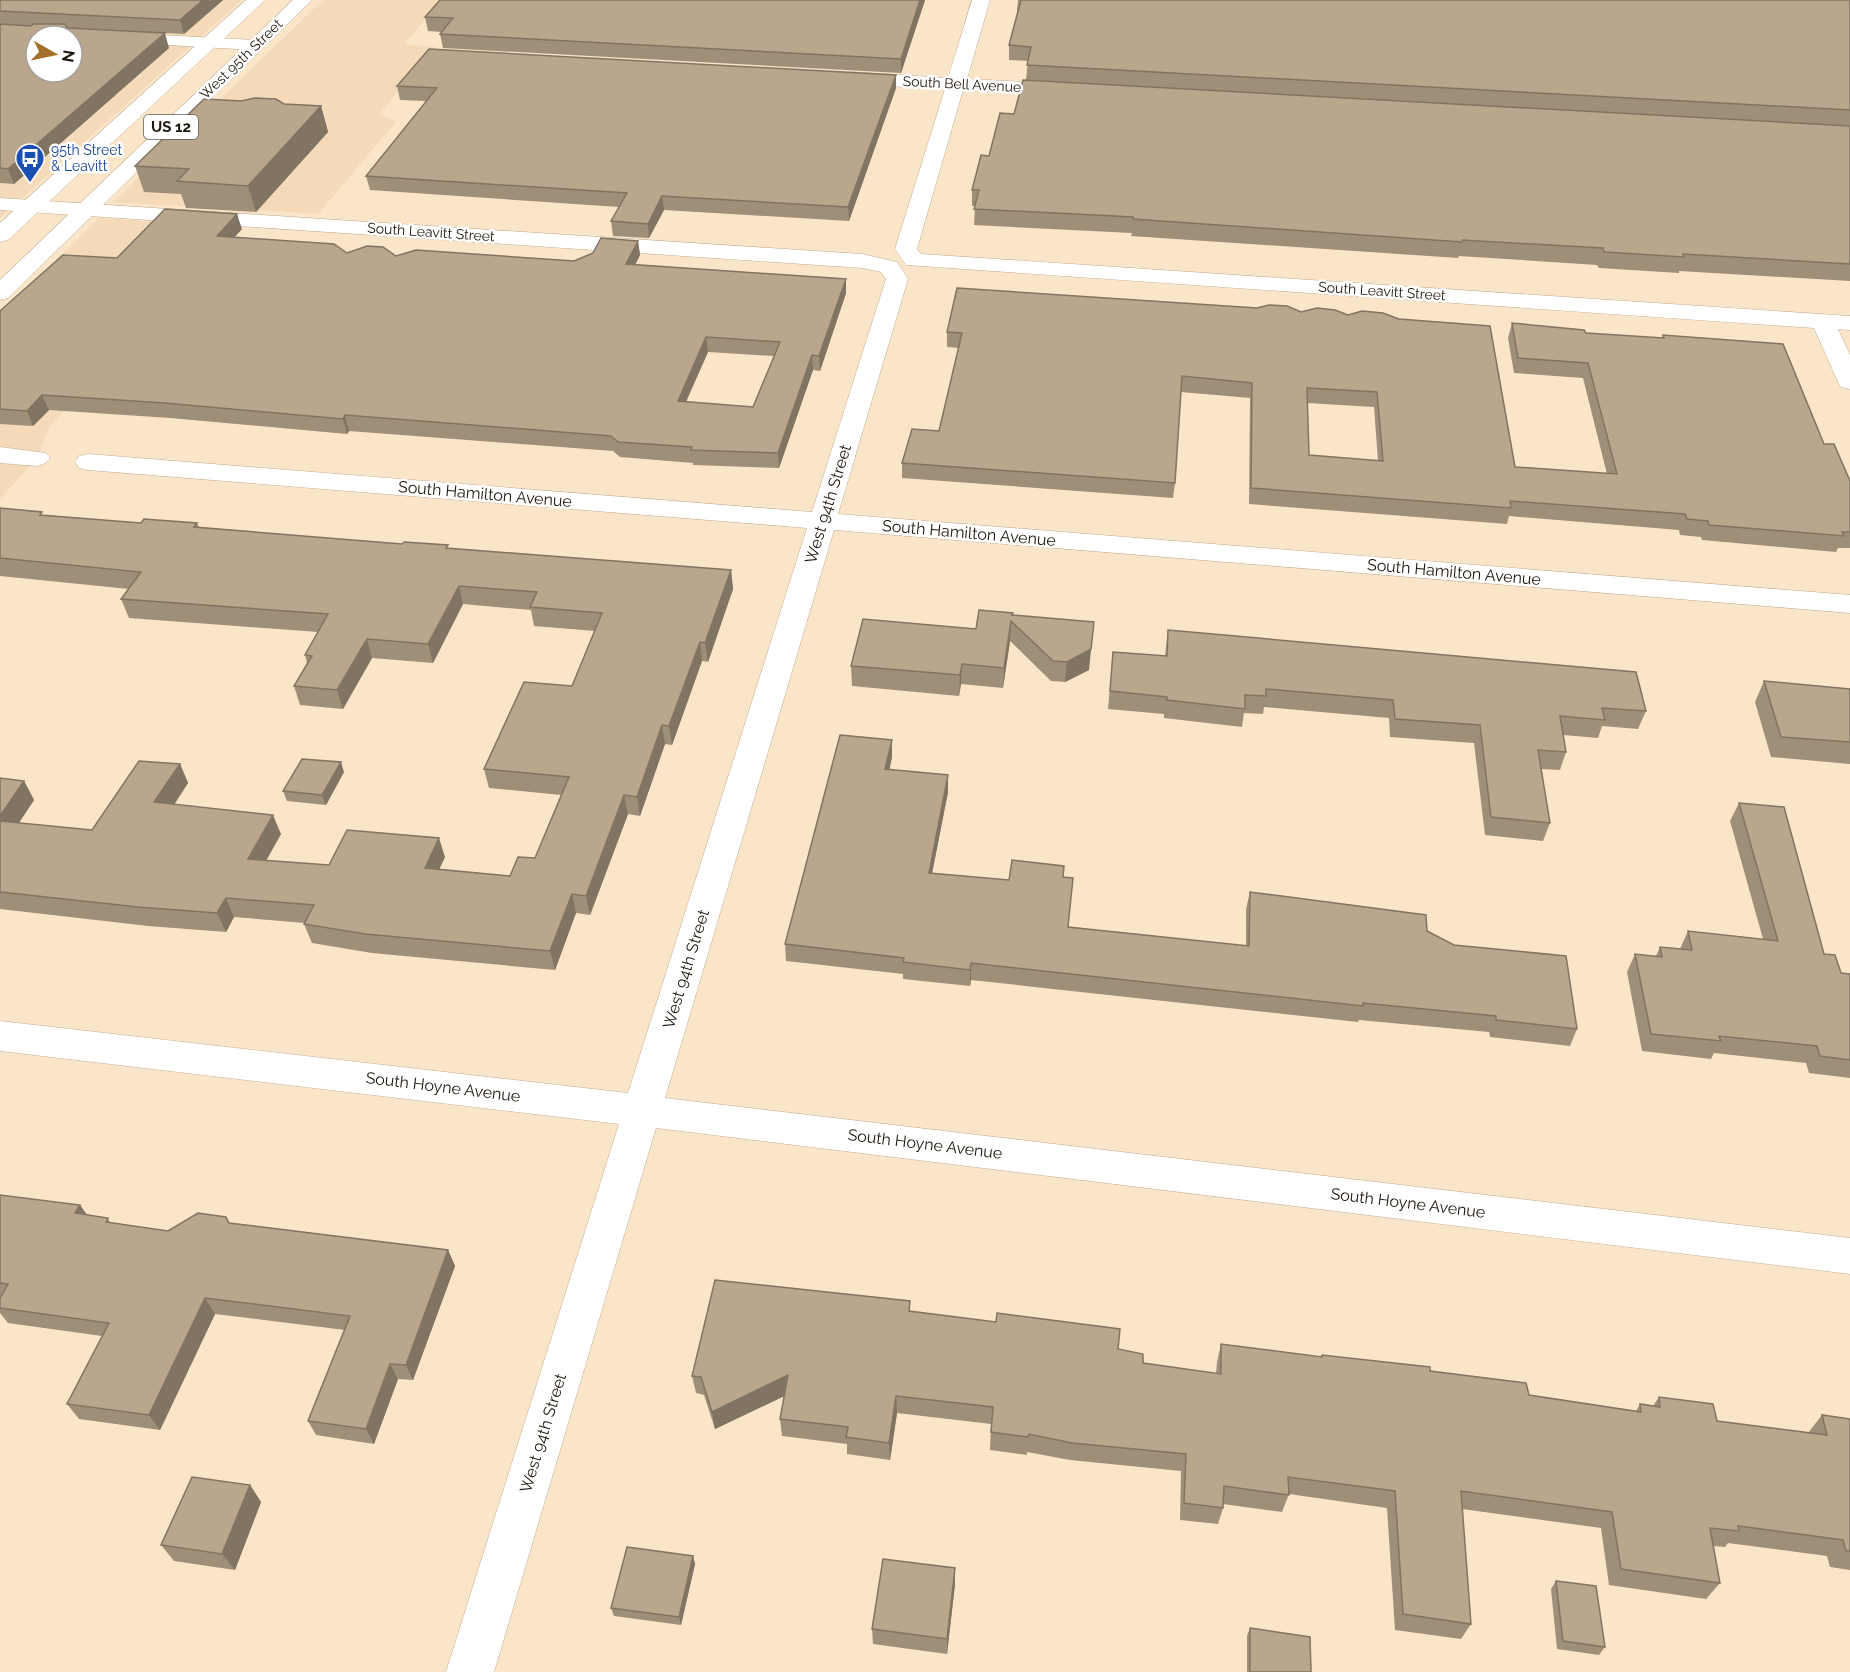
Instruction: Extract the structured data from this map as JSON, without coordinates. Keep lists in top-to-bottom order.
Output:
{
  "streets": {
    "street": [
      "West 95th Street",
      "South Bell Avenue",
      "US 12",
      "South Leavitt Street",
      "South Hamilton Avenue",
      "West 94th Street",
      "South Hoyne Avenue"
    ]
  },
  "crossings": [
    ["West 95th Street", "South Leavitt Street"],
    ["South Bell Avenue", "West 94th Street"],
    ["South Leavitt Street", "West 94th Street"],
    ["South Hamilton Avenue", "West 94th Street"],
    ["West 94th Street", "South Hoyne Avenue"]
  ],
  "places": {
    "bus stop": ["95th Street & Leavitt"]
  },
  "north": "right"
}
